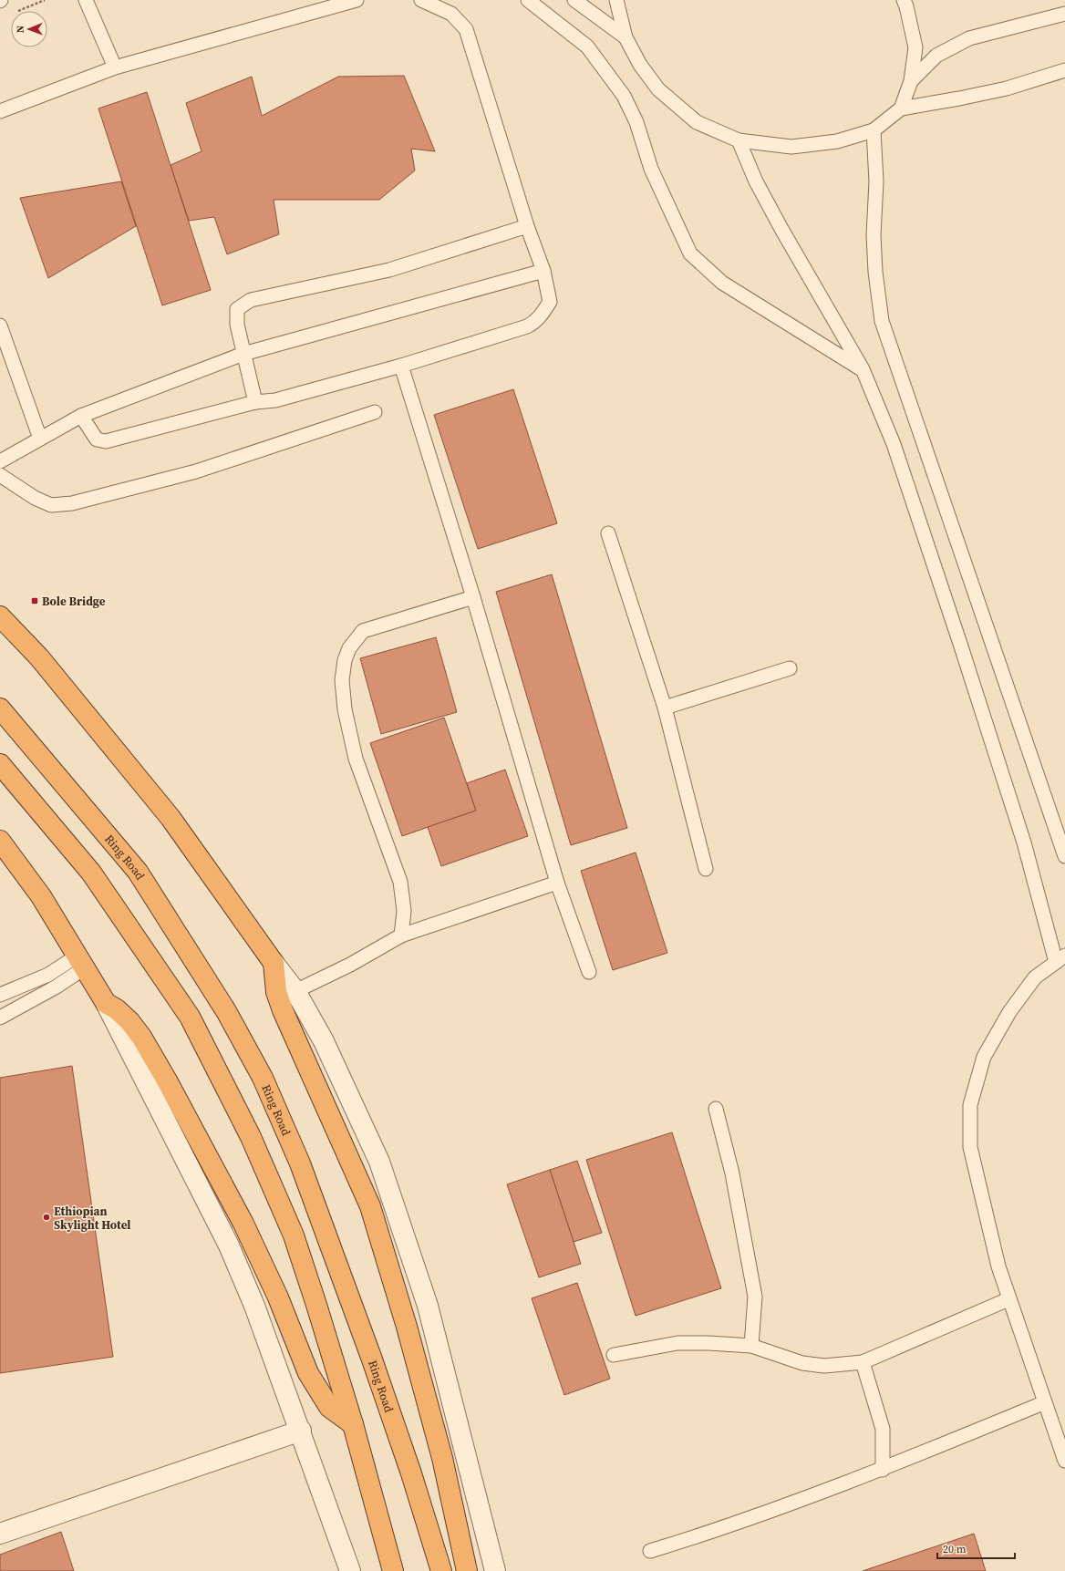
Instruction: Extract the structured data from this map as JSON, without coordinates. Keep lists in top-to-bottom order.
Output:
{
  "streets": {
    "highway": ["Ring Road"]
  },
  "places": {
    "transit": ["Bole Bridge"],
    "other": ["Ethiopian Skylight Hotel"]
  },
  "scale_bar": "20 m",
  "north": "left"
}
